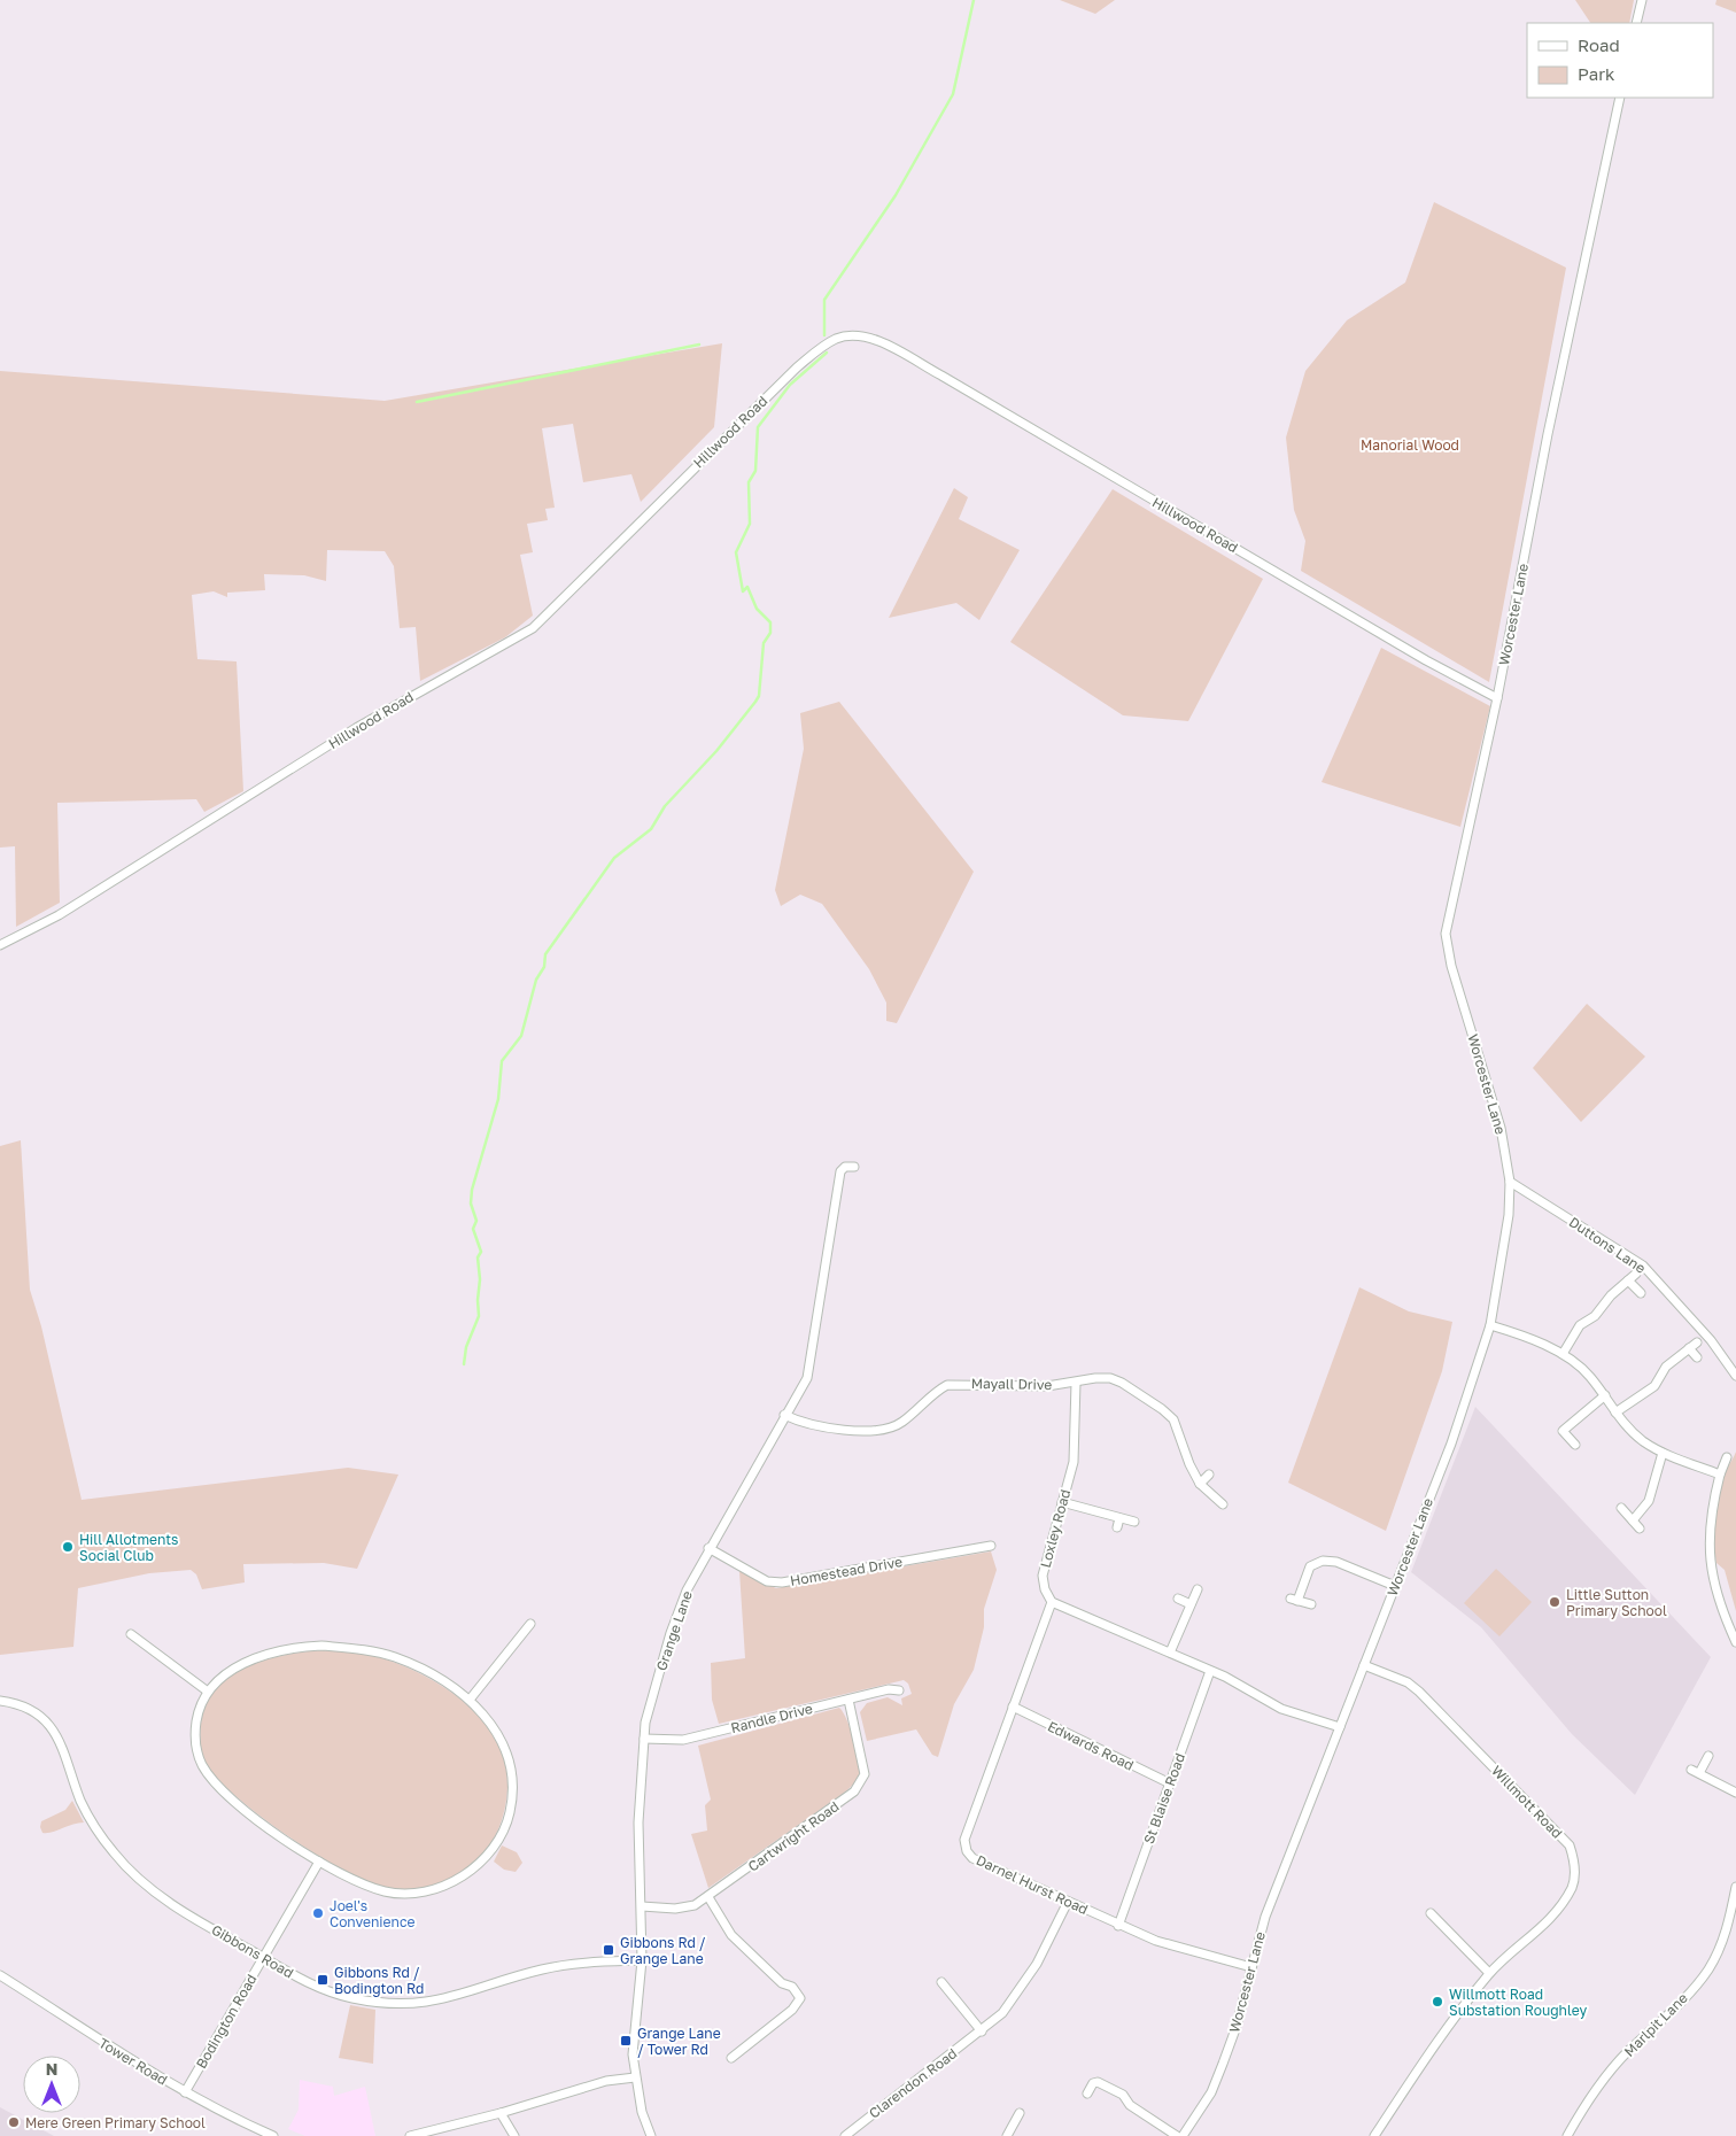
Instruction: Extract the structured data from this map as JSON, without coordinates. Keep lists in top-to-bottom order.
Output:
{
  "streets": {
    "street": [
      "Hillwood Road",
      "Worcester Lane",
      "Duttons Lane",
      "Mayall Drive",
      "Loxley Road",
      "Homestead Drive",
      "Grange Lane",
      "Randle Drive",
      "Edwards Road",
      "St Blaise Road",
      "Willmott Road",
      "Cartwright Road",
      "Darnel Hurst Road",
      "Gibbons Road",
      "Bodington Road",
      "Marlpit Lane",
      "Tower Road",
      "Clarendon Road"
    ]
  },
  "crossings": [
    ["Hillwood Road", "Worcester Lane"],
    ["Worcester Lane", "Duttons Lane"],
    ["Worcester Lane", "Willmott Road"],
    ["Worcester Lane", "Darnel Hurst Road"],
    ["Mayall Drive", "Loxley Road"],
    ["Mayall Drive", "Grange Lane"],
    ["Loxley Road", "Darnel Hurst Road"],
    ["Homestead Drive", "Grange Lane"],
    ["Grange Lane", "Randle Drive"],
    ["Grange Lane", "Cartwright Road"],
    ["Grange Lane", "Gibbons Road"],
    ["Randle Drive", "Cartwright Road"],
    ["Edwards Road", "St Blaise Road"],
    ["Edwards Road", "Darnel Hurst Road"],
    ["St Blaise Road", "Darnel Hurst Road"],
    ["Darnel Hurst Road", "Clarendon Road"],
    ["Gibbons Road", "Bodington Road"],
    ["Bodington Road", "Tower Road"]
  ],
  "parks": ["Manorial Wood"],
  "places": {
    "other": [
      "Hill Allotments Social Club",
      "Little Sutton Primary School",
      "Joel's Convenience",
      "Willmott Road Substation Roughley",
      "Mere Green Primary School"
    ],
    "transit": ["Gibbons Rd / Grange Lane", "Gibbons Rd / Bodington Rd", "Grange Lane / Tower Rd"]
  },
  "legend": ["Road", "Park"],
  "north": "top"
}
